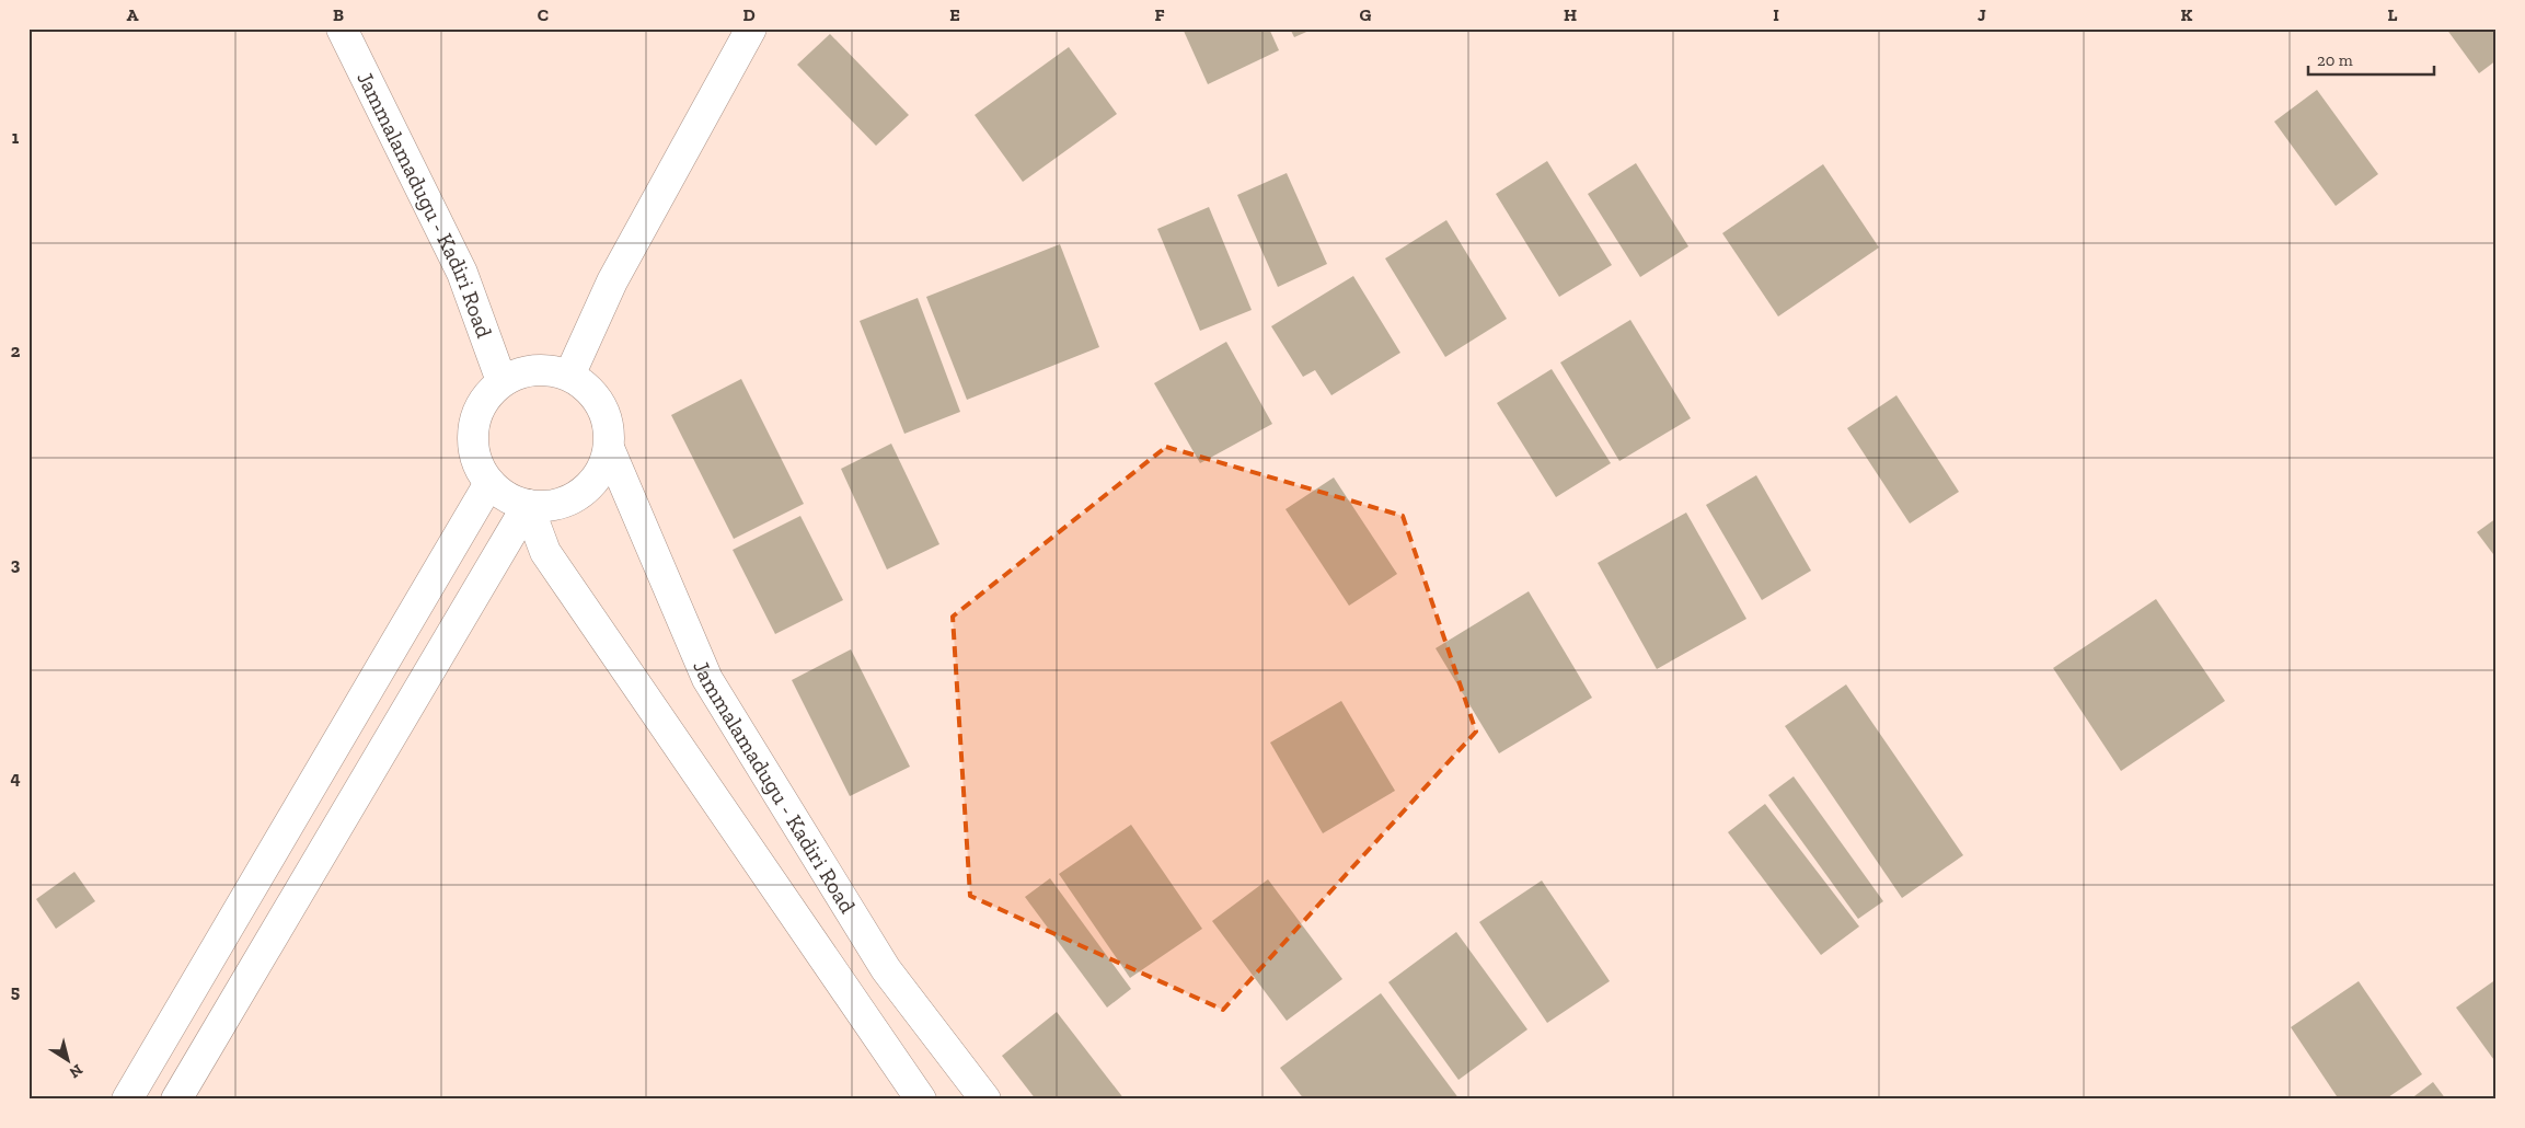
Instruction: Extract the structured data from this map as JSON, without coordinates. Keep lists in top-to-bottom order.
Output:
{
  "streets": {
    "main road": ["Jammalamadugu - Kadiri Road"]
  },
  "scale_bar": "20 m",
  "north": "bottom right",
  "grid": {
    "columns": [
      "A",
      "B",
      "C",
      "D",
      "E",
      "F",
      "G",
      "H",
      "I",
      "J",
      "K",
      "L"
    ],
    "rows": [
      "1",
      "2",
      "3",
      "4",
      "5"
    ]
  }
}
